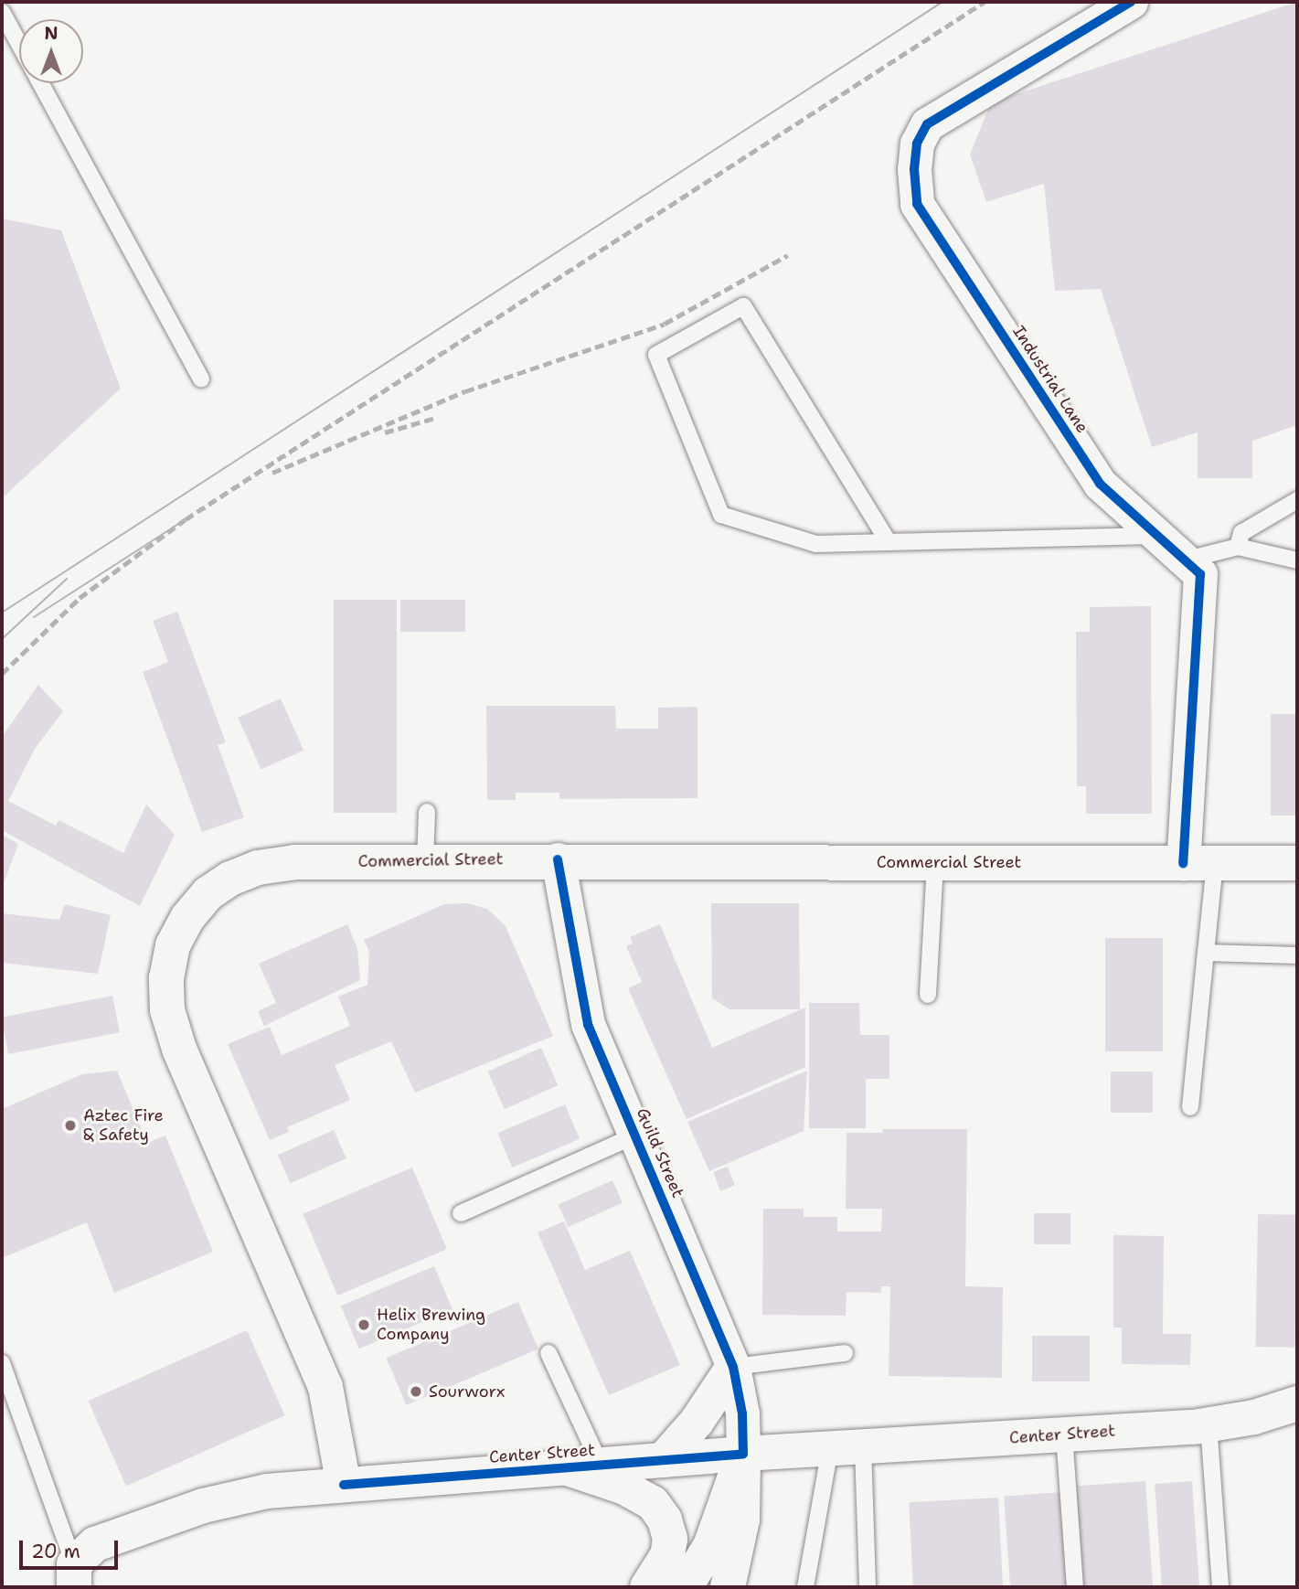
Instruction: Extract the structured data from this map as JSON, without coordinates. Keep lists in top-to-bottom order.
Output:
{
  "streets": {
    "main road": ["Commercial Street", "Center Street"],
    "street": ["Industrial Lane", "Guild Street"]
  },
  "crossings": [
    ["Commercial Street", "Guild Street"],
    ["Commercial Street", "Center Street"],
    ["Guild Street", "Center Street"]
  ],
  "places": ["Aztec Fire & Safety", "Helix Brewing Company", "Sourworx"],
  "scale_bar": "20 m",
  "north": "top"
}
